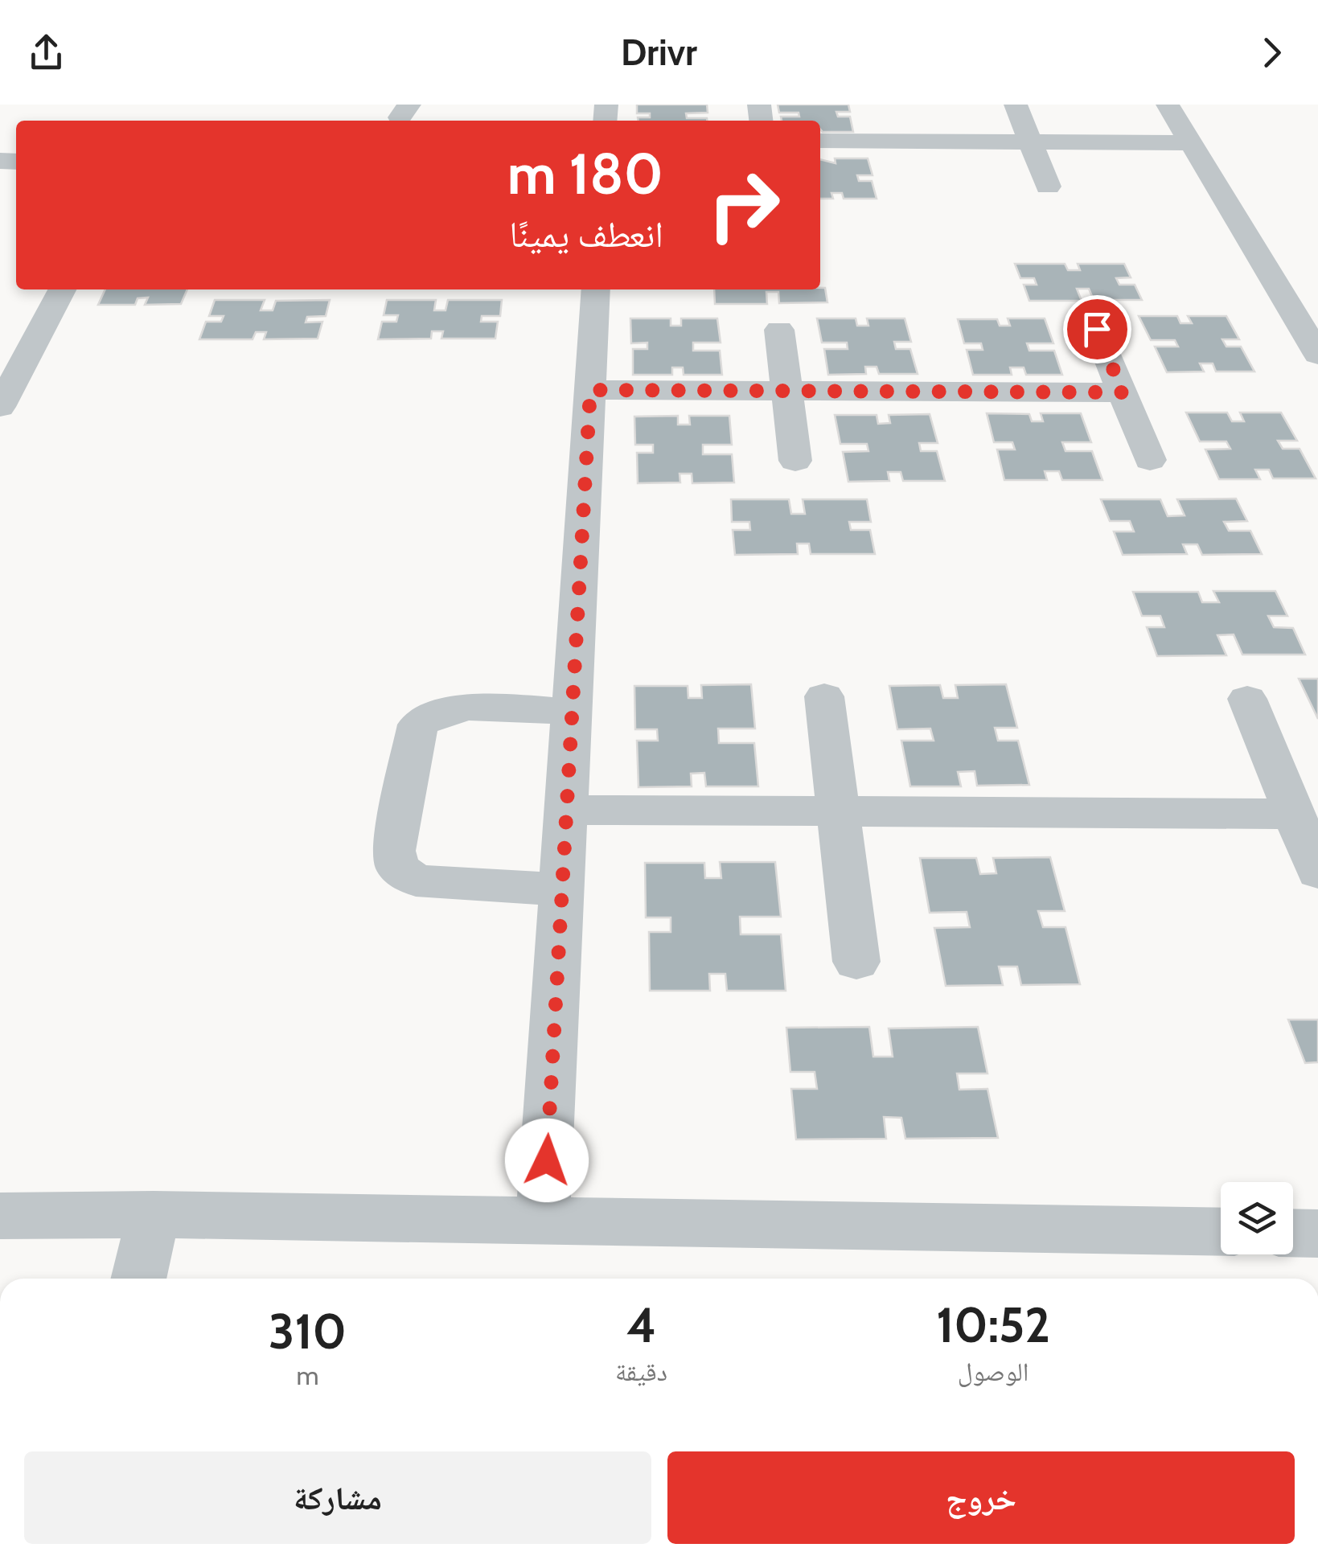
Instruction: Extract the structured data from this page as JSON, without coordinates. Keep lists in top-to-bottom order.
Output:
{
  "page": {
    "header": "Drivr",
    "turn": ["180 m", "انعطف يمينًا"],
    "eta": [
      "10:52",
      "الوصول",
      "4",
      "دقيقة",
      "310",
      "m"
    ],
    "buttons": ["خروج", "مشاركة"]
  }
}
